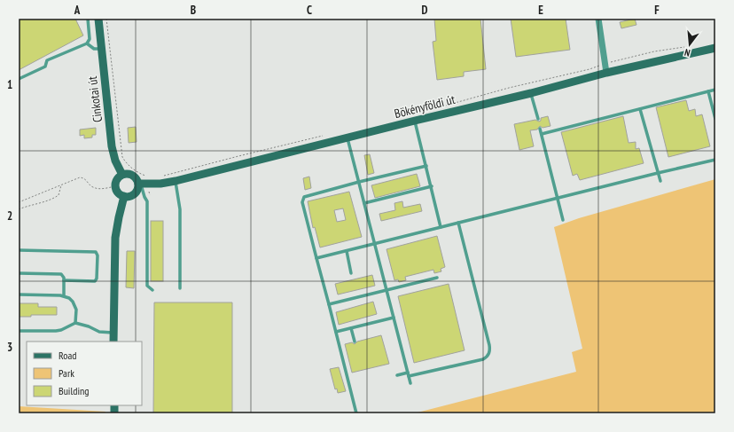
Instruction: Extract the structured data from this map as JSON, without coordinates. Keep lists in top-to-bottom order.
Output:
{
  "streets": {
    "street": ["Cinkotai út", "Bökényföldi út"]
  },
  "crossings": [
    ["Cinkotai út", "Bökényföldi út"]
  ],
  "legend": ["Road", "Park", "Building"],
  "north": "bottom",
  "grid": {
    "columns": [
      "A",
      "B",
      "C",
      "D",
      "E",
      "F"
    ],
    "rows": ["1", "2", "3"]
  }
}
